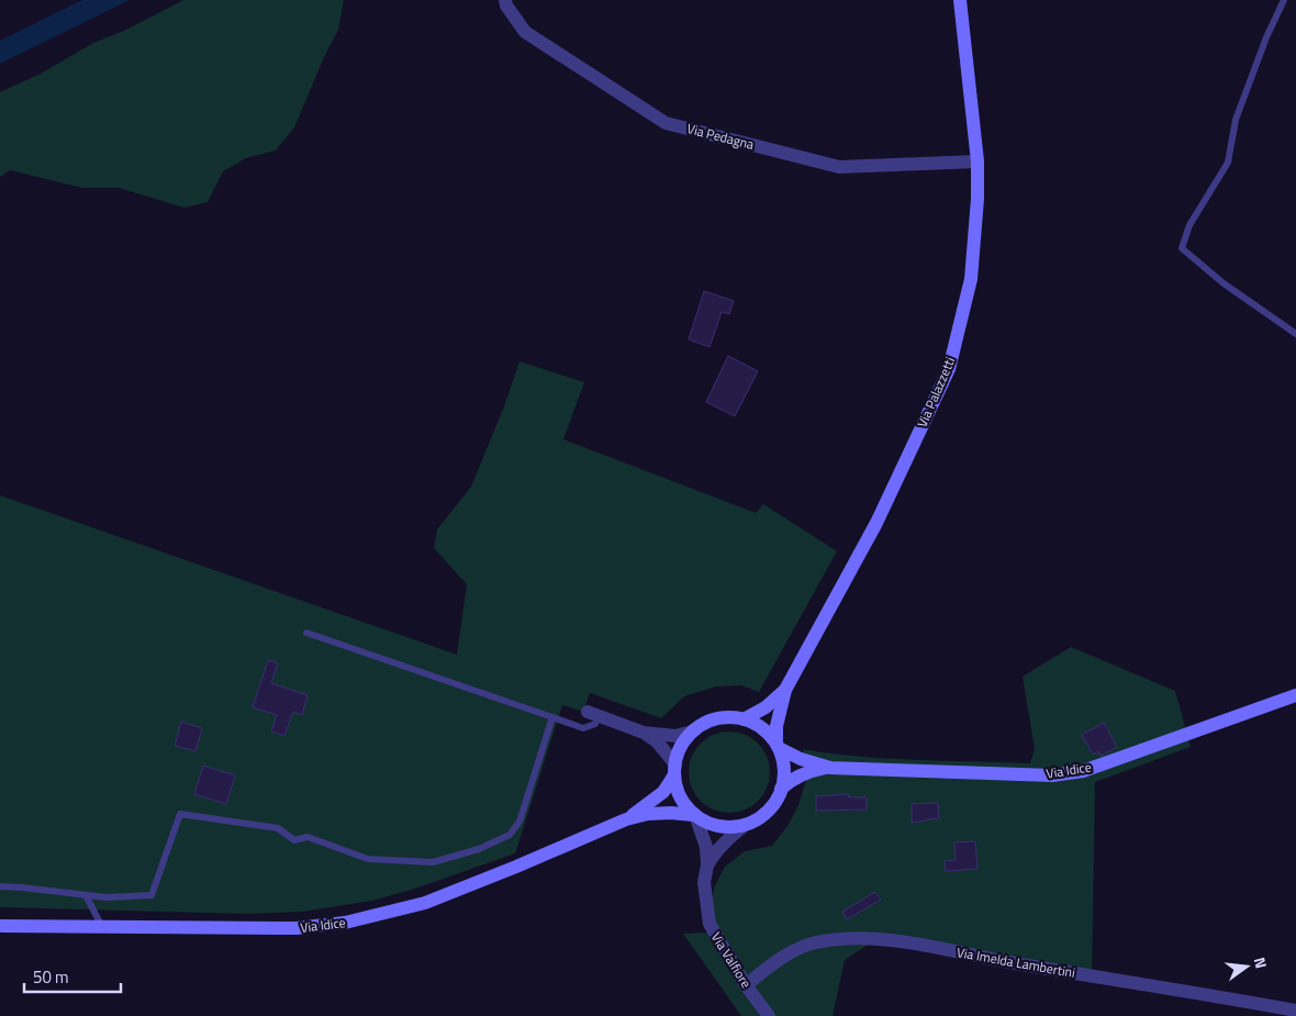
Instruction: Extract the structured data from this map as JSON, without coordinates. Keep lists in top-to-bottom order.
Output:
{
  "streets": {
    "main road": ["Via Palazzetti", "Via Idice"],
    "street": ["Via Pedagna", "Via Valfiore", "Via Imelda Lambertini"]
  },
  "crossings": [
    ["Via Pedagna", "Via Palazzetti"],
    ["Via Palazzetti", "Via Idice"],
    ["Via Palazzetti", "Via Valfiore"],
    ["Via Idice", "Via Valfiore"],
    ["Via Valfiore", "Via Imelda Lambertini"]
  ],
  "scale_bar": "50 m",
  "north": "right"
}
